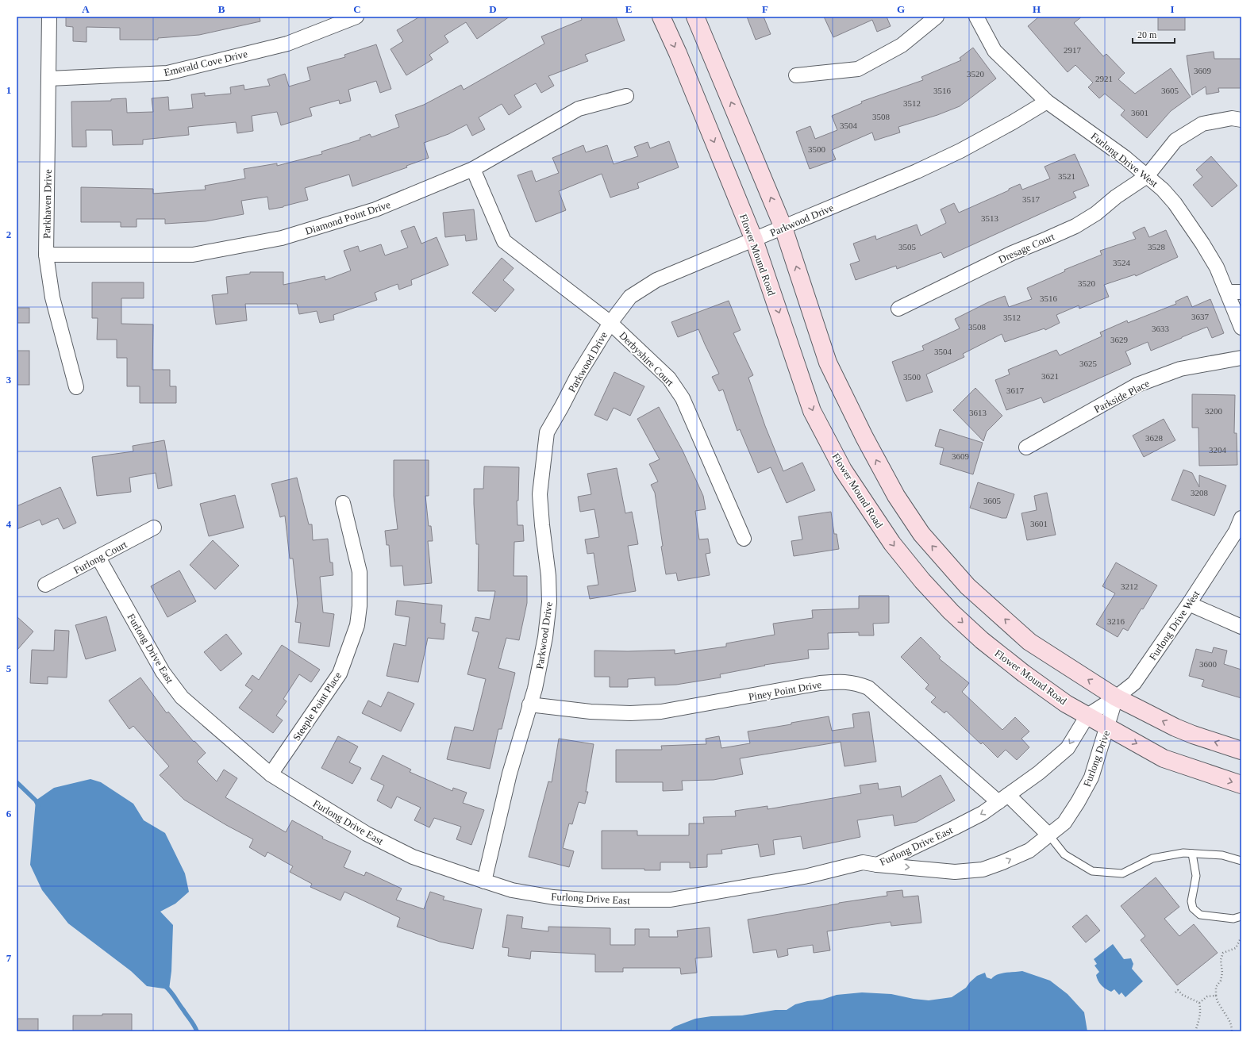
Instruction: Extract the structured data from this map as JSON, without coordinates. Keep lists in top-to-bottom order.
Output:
{
  "streets": {
    "main road": ["Flower Mound Road"],
    "street": [
      "Emerald Cove Drive",
      "Furlong Drive West",
      "Parkhaven Drive",
      "Diamond Point Drive",
      "Parkwood Drive",
      "Dresage Court",
      "Derbyshire Court",
      "Parkside Place",
      "Furlong Court",
      "Furlong Drive East",
      "Piney Point Drive",
      "Steeple Point Place",
      "Furlong Drive"
    ]
  },
  "crossings": [
    ["Emerald Cove Drive", "Parkhaven Drive"],
    ["Furlong Drive West", "Parkwood Drive"],
    ["Furlong Drive West", "Dresage Court"],
    ["Furlong Drive West", "Flower Mound Road"],
    ["Furlong Drive West", "Furlong Drive East"],
    ["Furlong Drive West", "Furlong Drive"],
    ["Parkhaven Drive", "Diamond Point Drive"],
    ["Diamond Point Drive", "Derbyshire Court"],
    ["Parkwood Drive", "Flower Mound Road"],
    ["Parkwood Drive", "Derbyshire Court"],
    ["Parkwood Drive", "Furlong Drive East"],
    ["Parkwood Drive", "Piney Point Drive"],
    ["Flower Mound Road", "Furlong Drive East"],
    ["Flower Mound Road", "Furlong Drive"],
    ["Furlong Court", "Furlong Drive East"],
    ["Furlong Drive East", "Piney Point Drive"],
    ["Furlong Drive East", "Steeple Point Place"],
    ["Furlong Drive East", "Furlong Drive"],
    ["Piney Point Drive", "Furlong Drive"]
  ],
  "one_way": ["Furlong Drive"],
  "house_numbers": [
    "2917",
    "3609",
    "3520",
    "2921",
    "3516",
    "3605",
    "3512",
    "3601",
    "3508",
    "3504",
    "3500",
    "3521",
    "3517",
    "3513",
    "3505",
    "3528",
    "3524",
    "3520",
    "3516",
    "3637",
    "3512",
    "3508",
    "3633",
    "3629",
    "3504",
    "3625",
    "3621",
    "3500",
    "3617",
    "3200",
    "3613",
    "3628",
    "3204",
    "3609",
    "3208",
    "3605",
    "3601",
    "3212",
    "3216",
    "3600"
  ],
  "scale_bar": "20 m",
  "grid": {
    "columns": [
      "A",
      "B",
      "C",
      "D",
      "E",
      "F",
      "G",
      "H",
      "I"
    ],
    "rows": [
      "1",
      "2",
      "3",
      "4",
      "5",
      "6",
      "7"
    ]
  }
}
